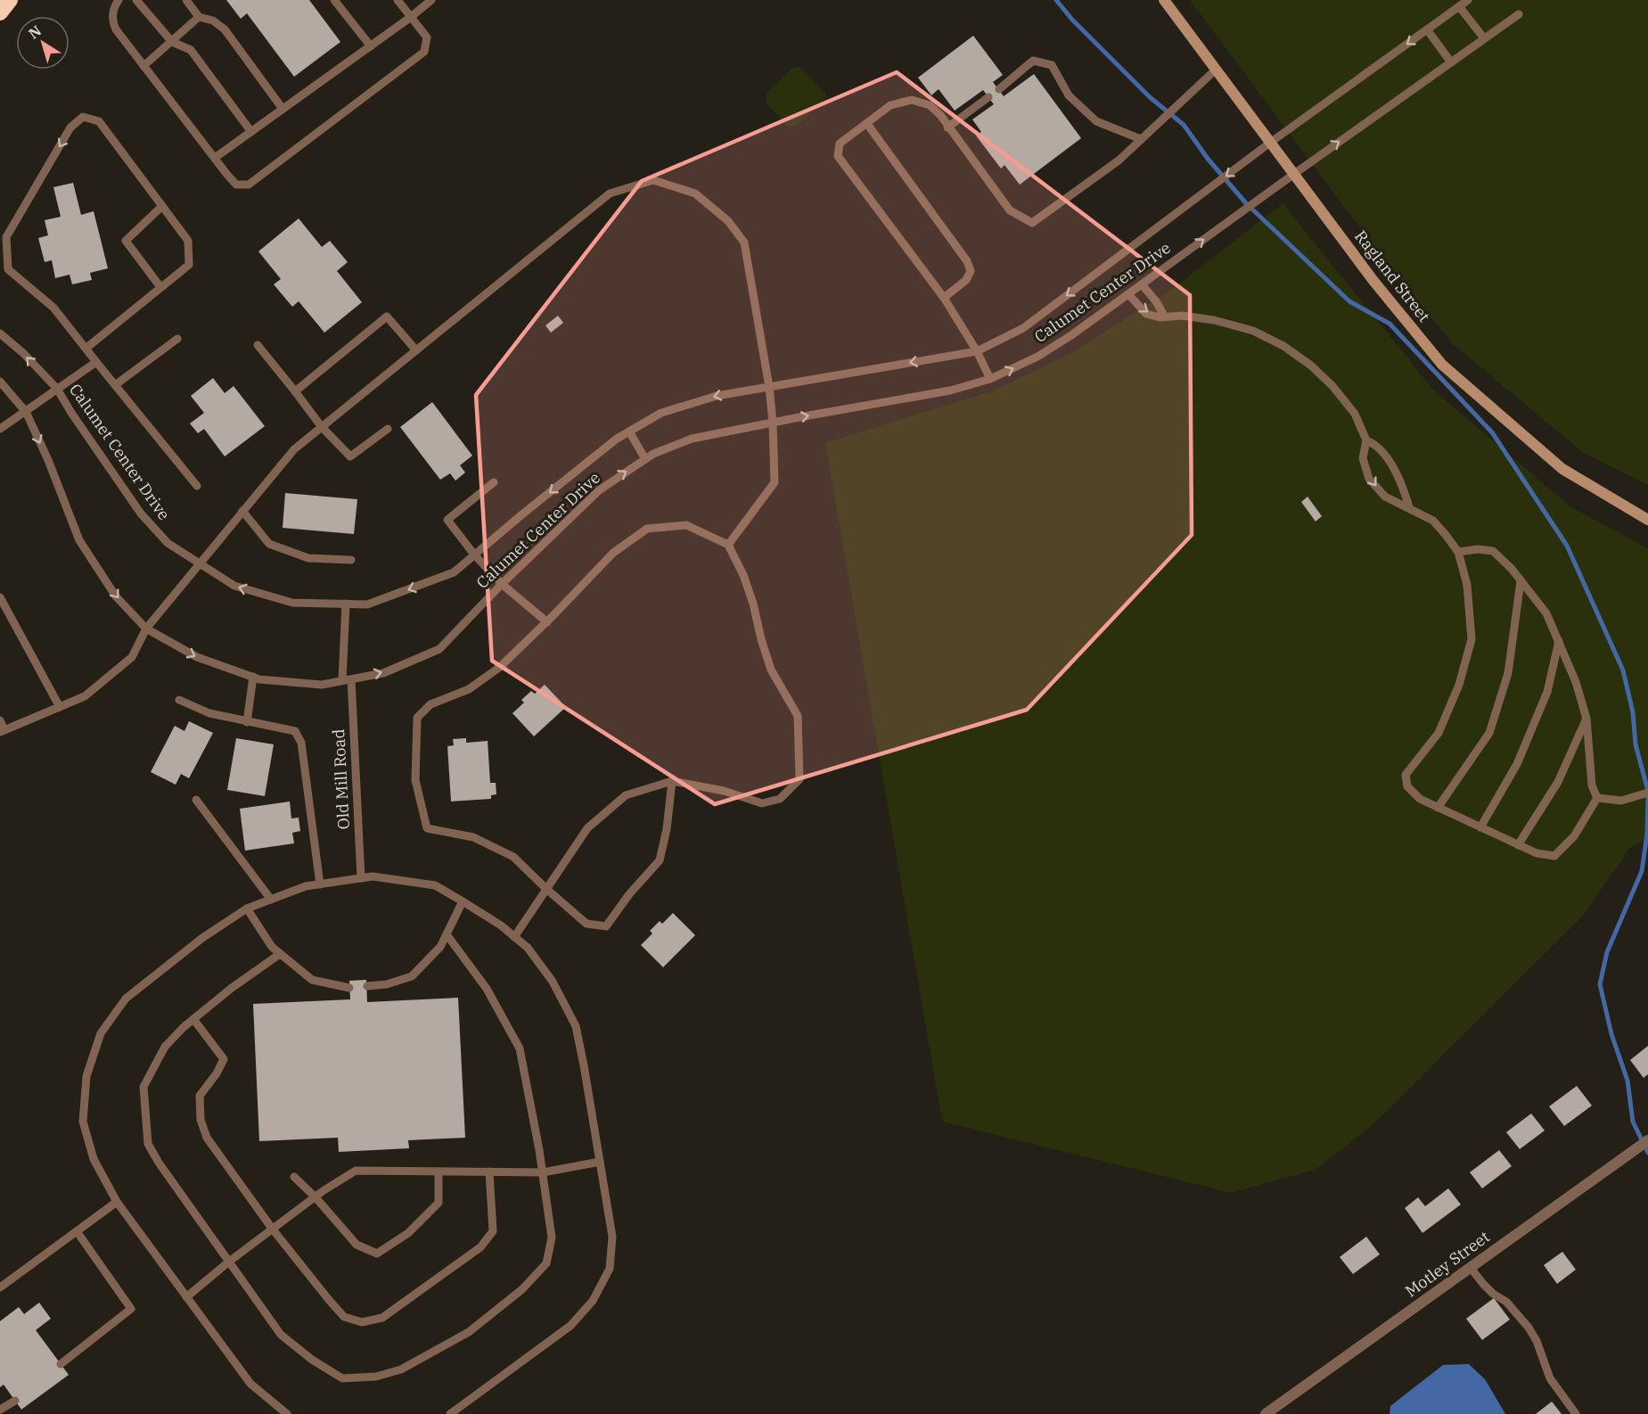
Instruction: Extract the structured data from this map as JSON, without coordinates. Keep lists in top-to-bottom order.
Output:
{
  "streets": {
    "street": ["Ragland Street", "Motley Street"],
    "lane": ["Calumet Center Drive", "Old Mill Road"]
  },
  "crossings": [
    ["Ragland Street", "Calumet Center Drive"],
    ["Calumet Center Drive", "Old Mill Road"]
  ],
  "north": "top left"
}
